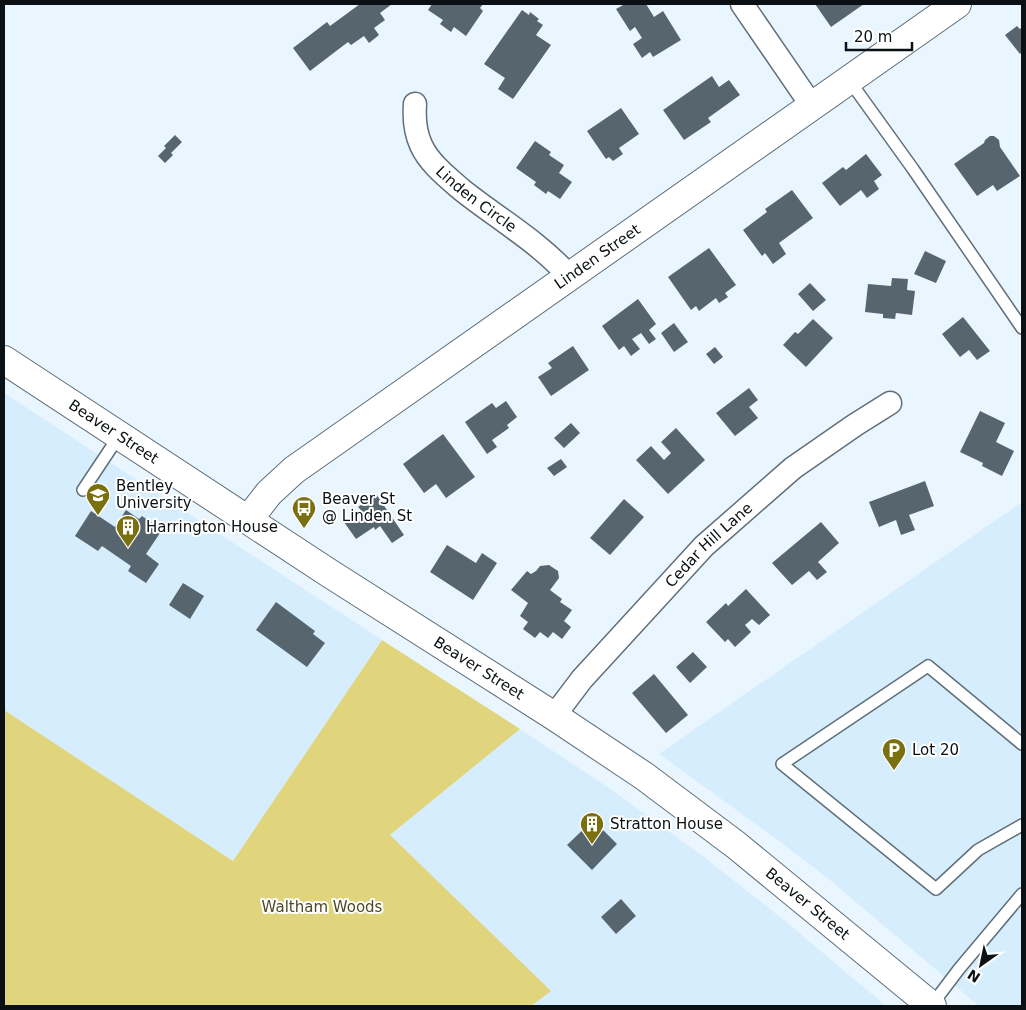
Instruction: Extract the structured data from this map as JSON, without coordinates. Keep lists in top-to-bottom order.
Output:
{
  "streets": {
    "main road": ["Linden Street", "Beaver Street"],
    "street": ["Linden Circle", "Cedar Hill Lane"]
  },
  "crossings": [
    ["Linden Circle", "Linden Street"],
    ["Linden Street", "Beaver Street"],
    ["Beaver Street", "Cedar Hill Lane"]
  ],
  "parks": ["Waltham Woods"],
  "places": {
    "school or university": ["Bentley University"],
    "bus stop": ["Beaver St @ Linden St"],
    "building": ["Harrington House", "Stratton House"],
    "parking": ["Lot 20"]
  },
  "scale_bar": "20 m",
  "north": "bottom left"
}
